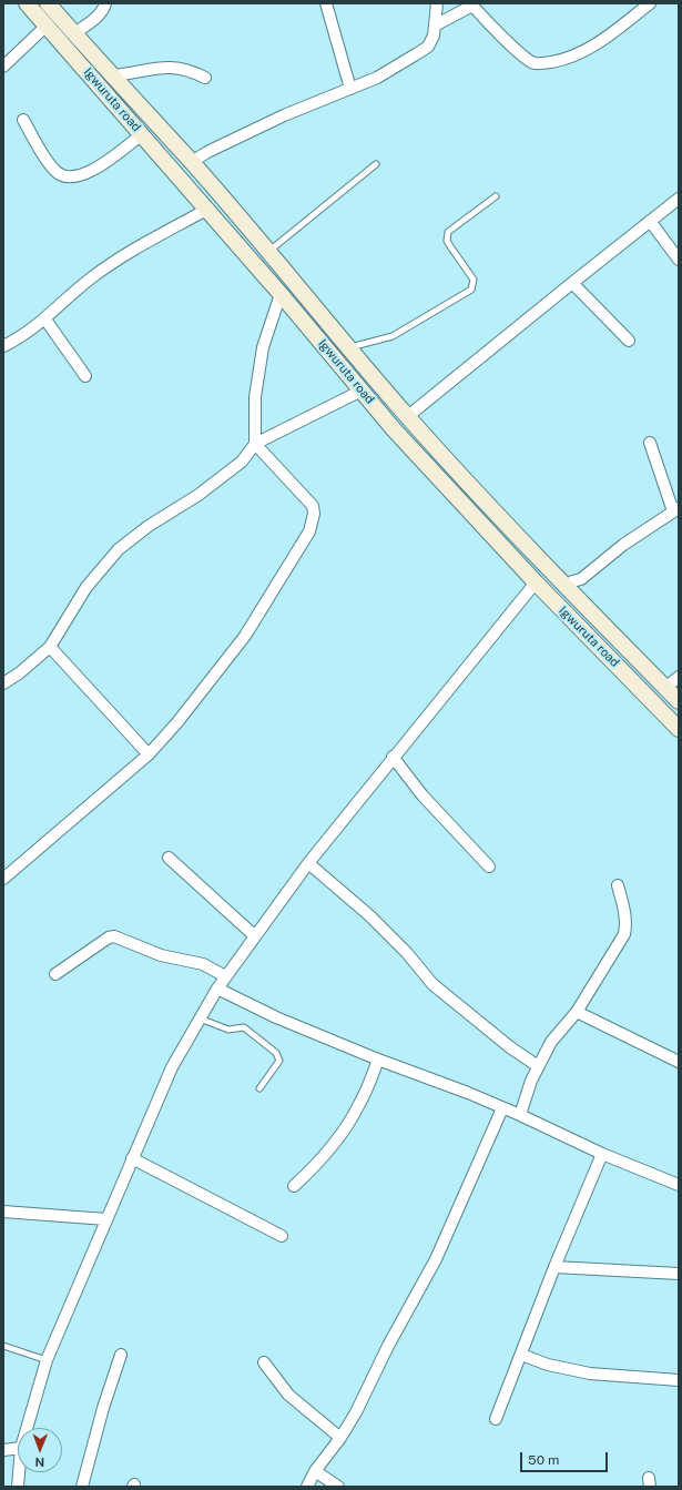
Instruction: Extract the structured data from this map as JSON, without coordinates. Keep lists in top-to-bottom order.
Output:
{
  "streets": {
    "main road": ["Igwuruta road"]
  },
  "scale_bar": "50 m",
  "north": "bottom"
}
